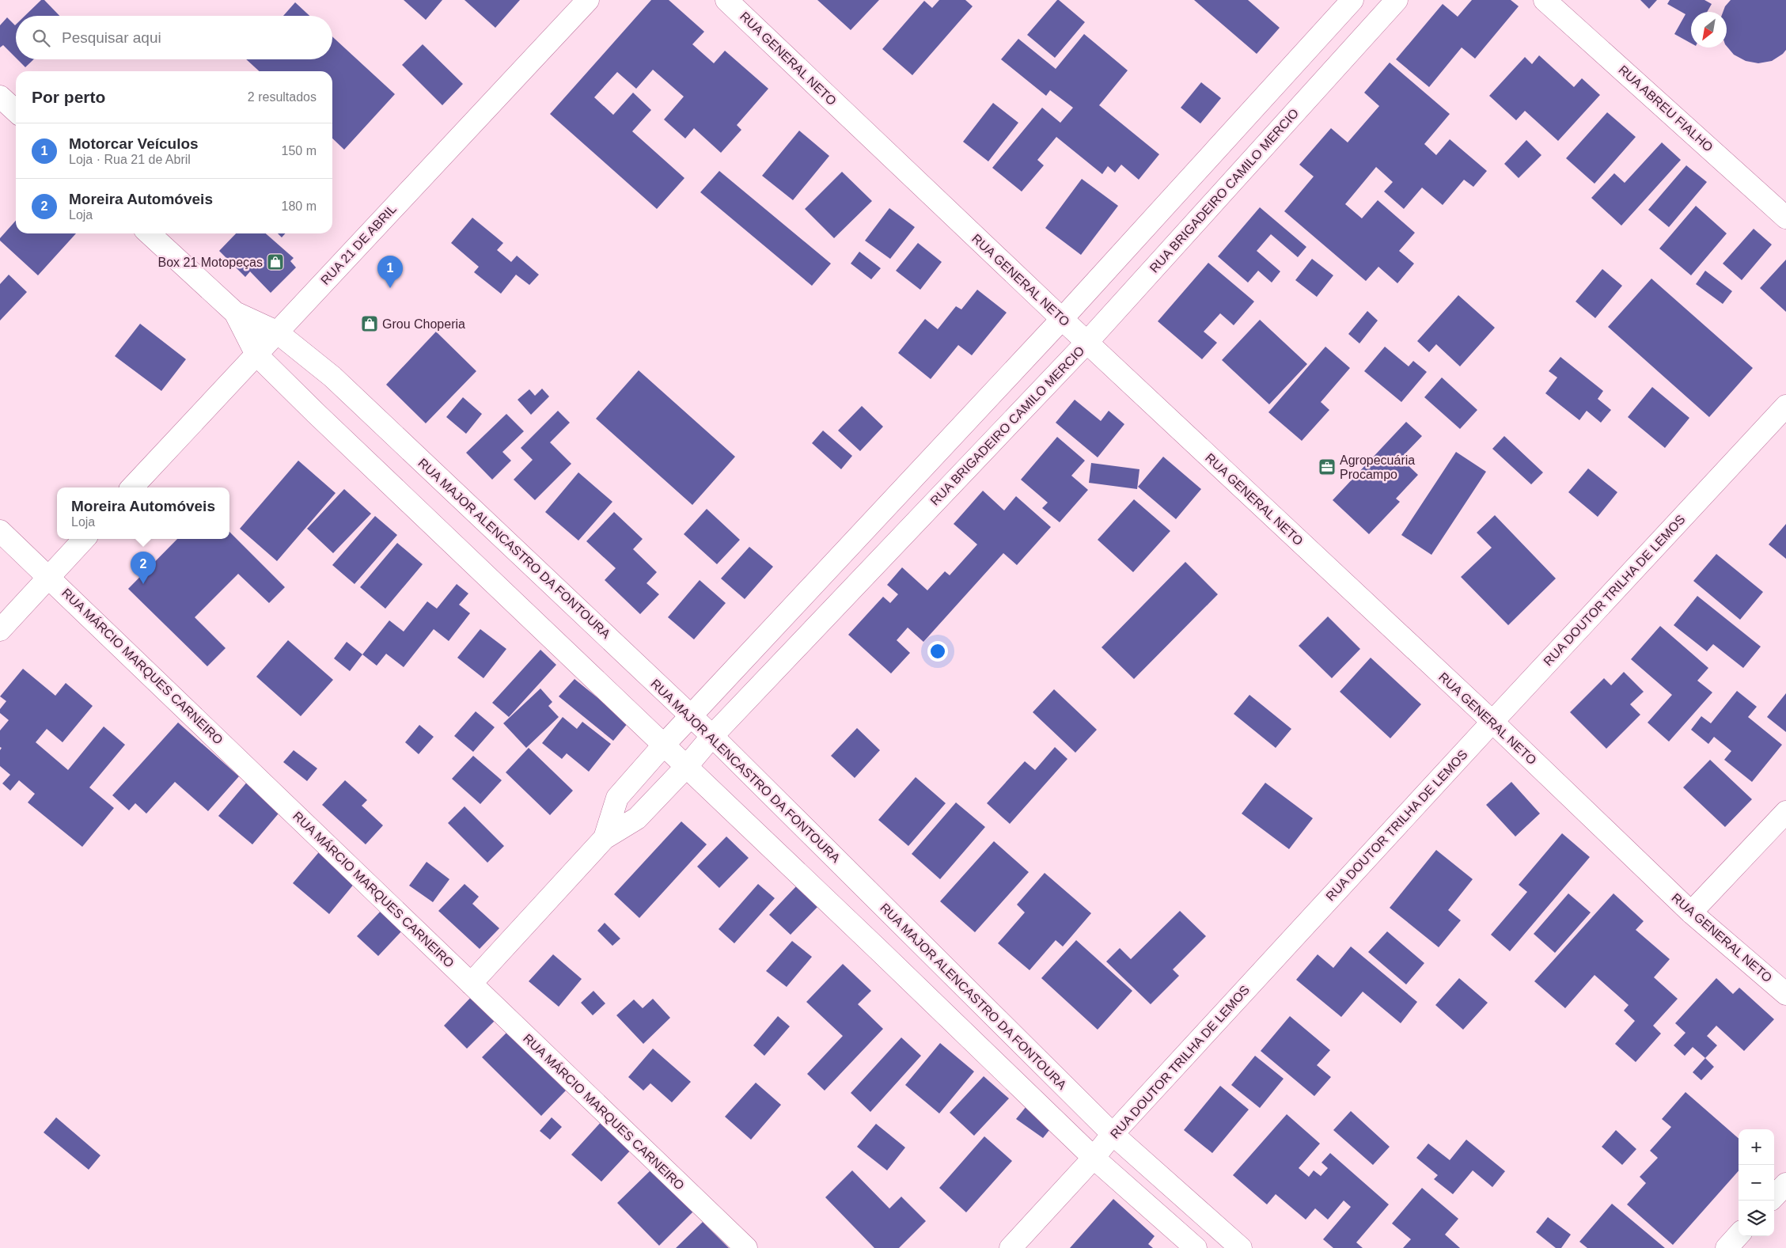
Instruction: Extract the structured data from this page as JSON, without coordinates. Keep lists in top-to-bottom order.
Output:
{
  "streets": {
    "street": [
      "RUA GENERAL NETO",
      "RUA ABREU FIALHO",
      "RUA BRIGADEIRO CAMILO MERCIO",
      "RUA 21 DE ABRIL",
      "RUA MAJOR ALENCASTRO DA FONTOURA",
      "RUA DOUTOR TRILHA DE LEMOS",
      "RUA MÁRCIO MARQUES CARNEIRO"
    ]
  },
  "crossings": [
    ["RUA GENERAL NETO", "RUA BRIGADEIRO CAMILO MERCIO"],
    ["RUA GENERAL NETO", "RUA DOUTOR TRILHA DE LEMOS"],
    ["RUA BRIGADEIRO CAMILO MERCIO", "RUA MAJOR ALENCASTRO DA FONTOURA"],
    ["RUA BRIGADEIRO CAMILO MERCIO", "RUA MÁRCIO MARQUES CARNEIRO"],
    ["RUA 21 DE ABRIL", "RUA MAJOR ALENCASTRO DA FONTOURA"],
    ["RUA MAJOR ALENCASTRO DA FONTOURA", "RUA DOUTOR TRILHA DE LEMOS"]
  ],
  "places": {
    "shop": ["Box 21 Motopeças", "Grou Choperia"],
    "office": ["Agropecuária Procampo"]
  },
  "north": "bottom left",
  "page": {
    "search": "Pesquisar aqui",
    "heading": ["Por perto", "2 resultados"],
    "list": [
      {
        "mark": "1",
        "name": "Motorcar Veículos",
        "note": "Loja · Rua 21 de Abril",
        "value": "150 m"
      },
      {
        "mark": "2",
        "name": "Moreira Automóveis",
        "note": "Loja",
        "value": "180 m"
      }
    ],
    "pins": ["1", "2"],
    "popup": ["Moreira Automóveis", "Loja"],
    "map_buttons": ["+", "−"]
  }
}
